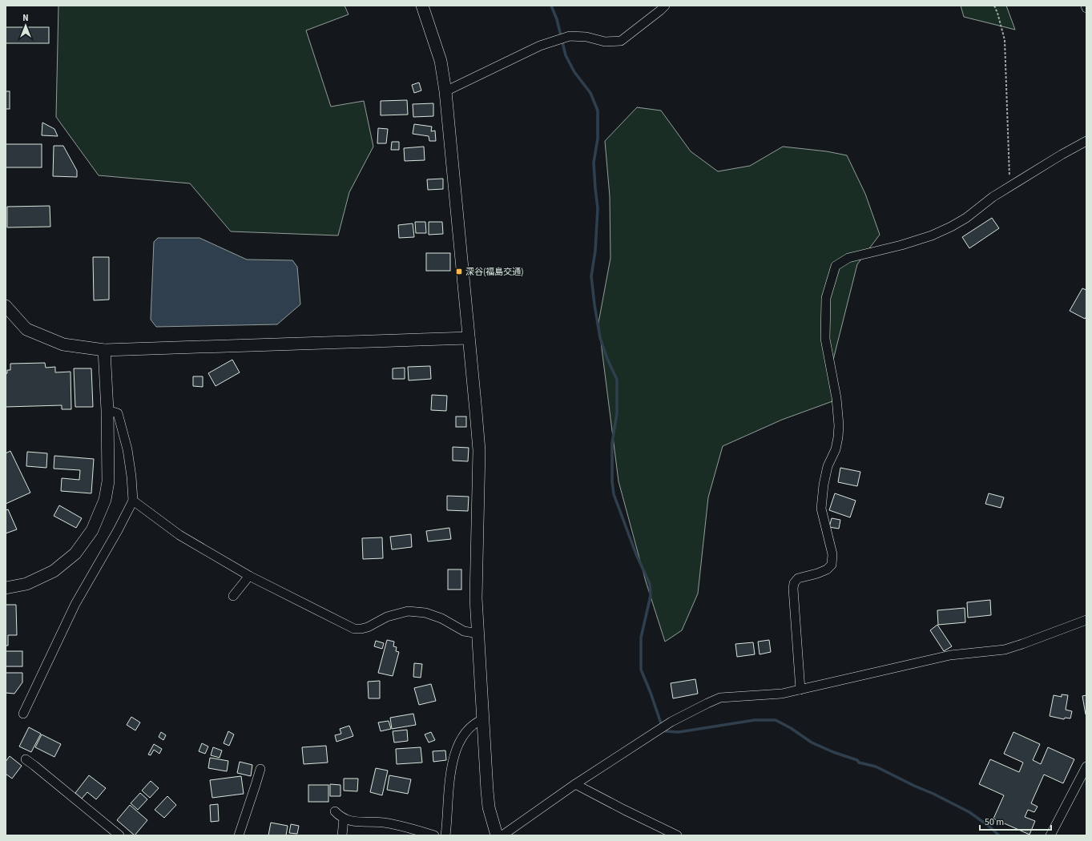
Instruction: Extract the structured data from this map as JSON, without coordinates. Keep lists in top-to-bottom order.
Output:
{
  "places": {
    "transit": ["深谷(福島交通)"]
  },
  "scale_bar": "50 m",
  "north": "top"
}
